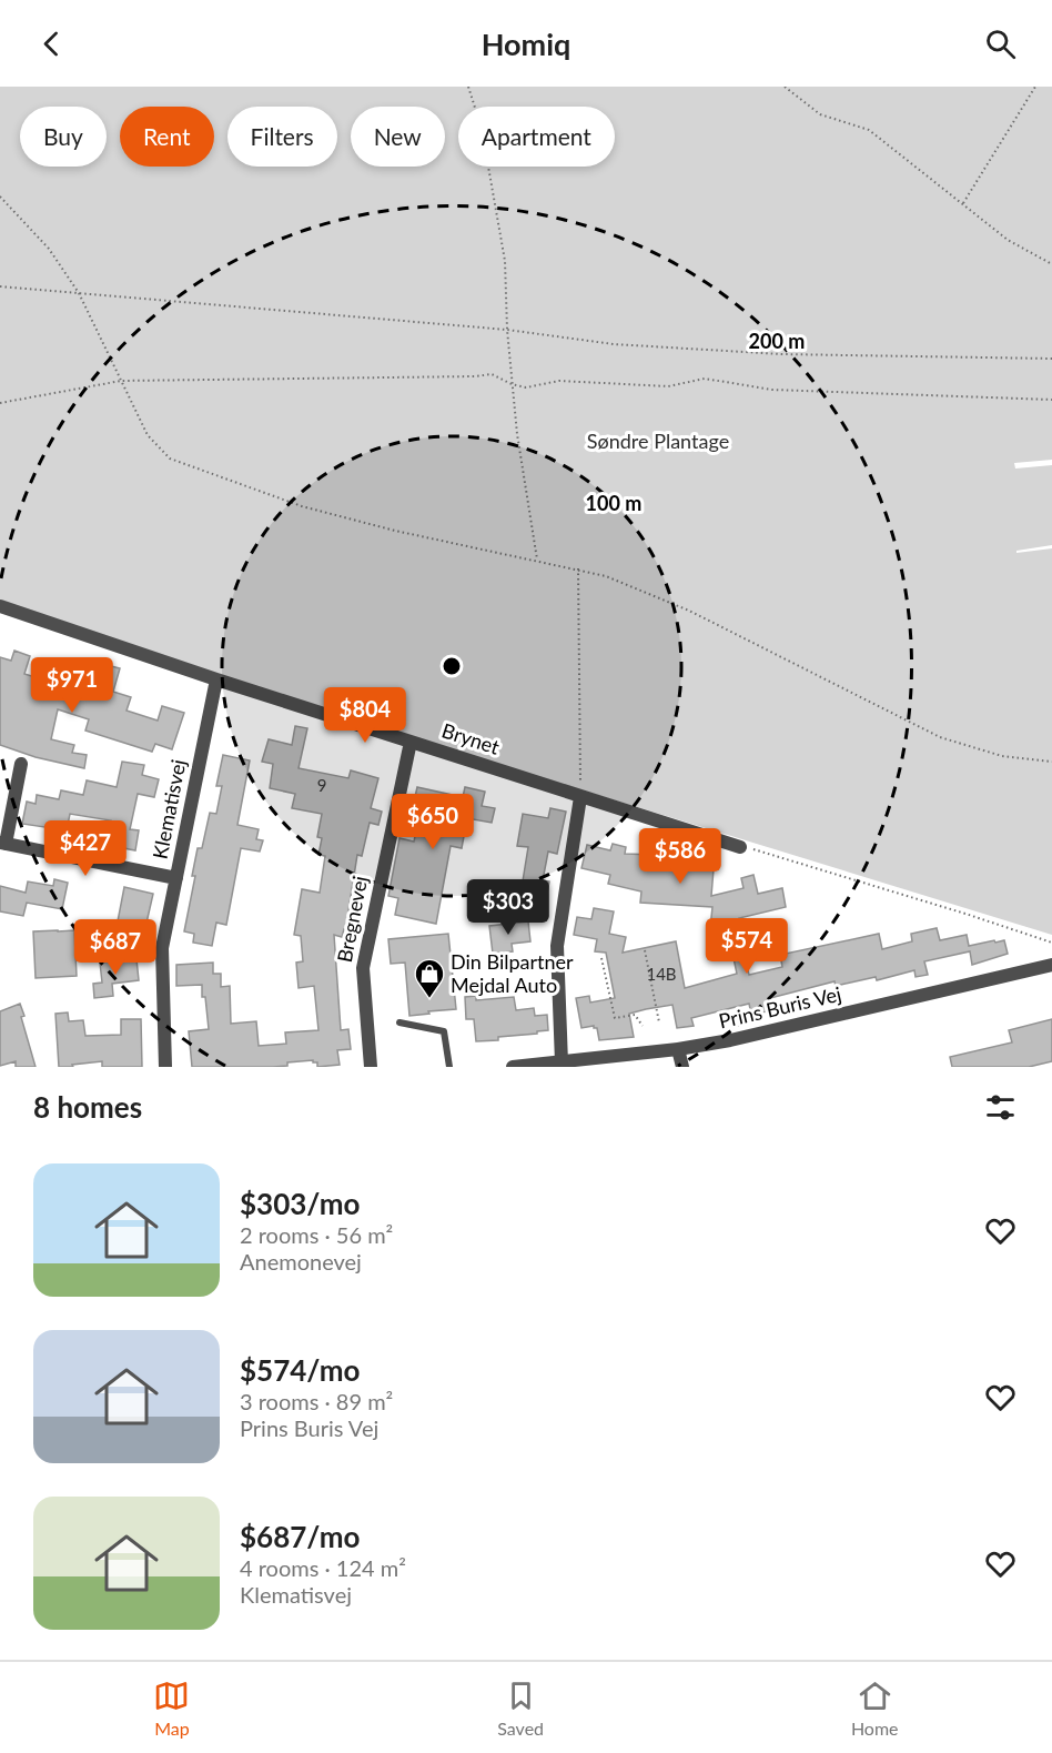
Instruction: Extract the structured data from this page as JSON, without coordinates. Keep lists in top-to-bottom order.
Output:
{
  "streets": {
    "street": [
      "Brynet",
      "Klematisvej",
      "Bregnevej",
      "Prins Buris Vej"
    ]
  },
  "crossings": [
    ["Brynet", "Klematisvej"],
    ["Brynet", "Bregnevej"]
  ],
  "parks": ["Søndre Plantage"],
  "places": {
    "shop": ["Din Bilpartner Mejdal Auto"]
  },
  "house_numbers": ["9", "14B"],
  "page": {
    "header": "Homiq",
    "chip": [
      "Buy",
      "Rent",
      "Filters",
      "New",
      "Apartment"
    ],
    "price": [
      "$971",
      "$804",
      "$650",
      "$427",
      "$586",
      "$303",
      "$574",
      "$687"
    ],
    "heading": "8 homes",
    "list": [
      {
        "name": "$303/mo",
        "note": "2 rooms · 56 m² · Anemonevej"
      },
      {
        "name": "$574/mo",
        "note": "3 rooms · 89 m² · Prins Buris Vej"
      },
      {
        "name": "$687/mo",
        "note": "4 rooms · 124 m² · Klematisvej"
      }
    ],
    "tabs": ["Map", "Saved", "Home"]
  },
  "rings": ["200 m", "100 m"]
}
